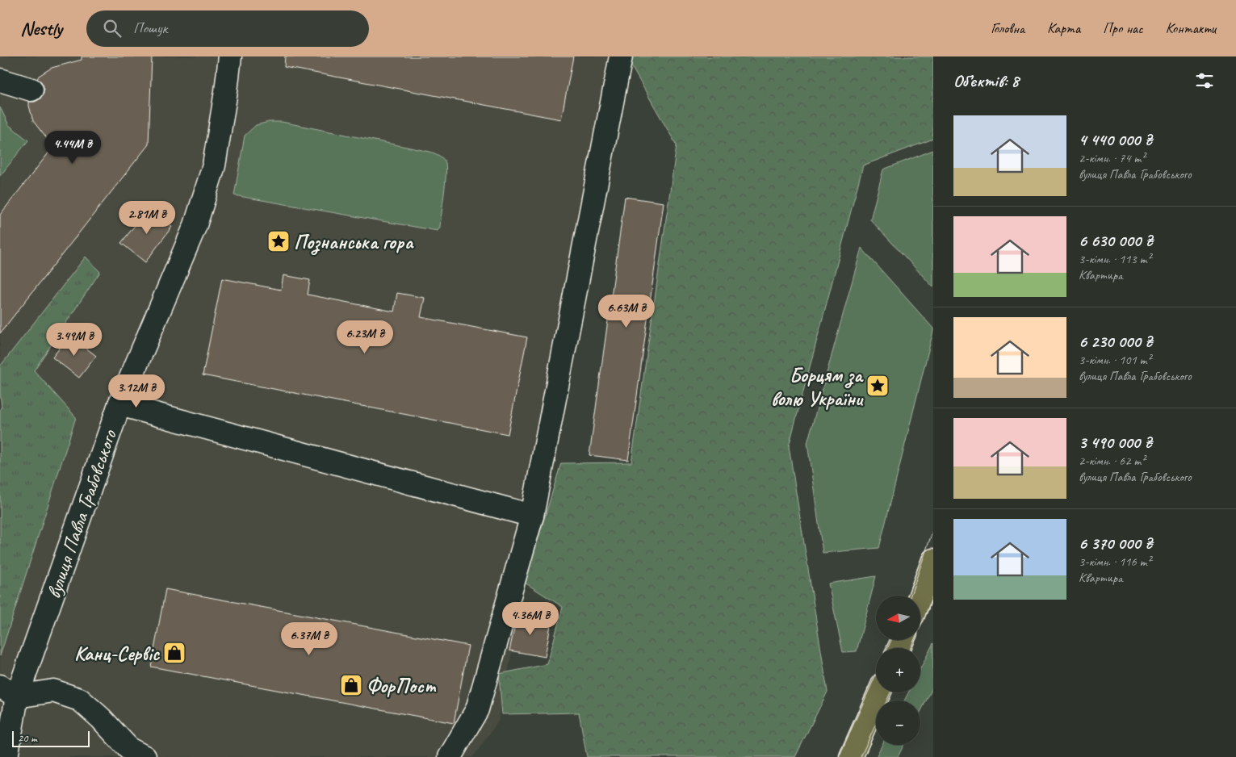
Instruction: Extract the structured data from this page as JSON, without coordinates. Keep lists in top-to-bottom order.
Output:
{
  "streets": {
    "street": ["вулиця Павла Грабовського"]
  },
  "places": {
    "place": ["Познанська гора", "Борцям за волю України"],
    "shop": ["Канц-Сервіс", "ФорПост"]
  },
  "scale_bar": "20 m",
  "north": "left",
  "page": {
    "header": "Nestly",
    "search": "Пошук",
    "nav": [
      "Головна",
      "Карта",
      "Про нас",
      "Контакти"
    ],
    "heading": "Об’єктів: 8",
    "list": [
      {
        "name": "4 440 000 ₴",
        "note": "2-кімн. · 74 m² · вулиця Павла Грабовського"
      },
      {
        "name": "6 630 000 ₴",
        "note": "3-кімн. · 113 m² · Квартира"
      },
      {
        "name": "6 230 000 ₴",
        "note": "3-кімн. · 101 m² · вулиця Павла Грабовського"
      },
      {
        "name": "3 490 000 ₴",
        "note": "2-кімн. · 62 m² · вулиця Павла Грабовського"
      },
      {
        "name": "6 370 000 ₴",
        "note": "3-кімн. · 116 m² · Квартира"
      }
    ],
    "price": [
      "4.44M ₴",
      "2.81M ₴",
      "6.63M ₴",
      "6.23M ₴",
      "3.49M ₴",
      "3.12M ₴",
      "4.36M ₴",
      "6.37M ₴"
    ],
    "map_buttons": ["+", "−"],
    "scale": "20 m"
  }
}
